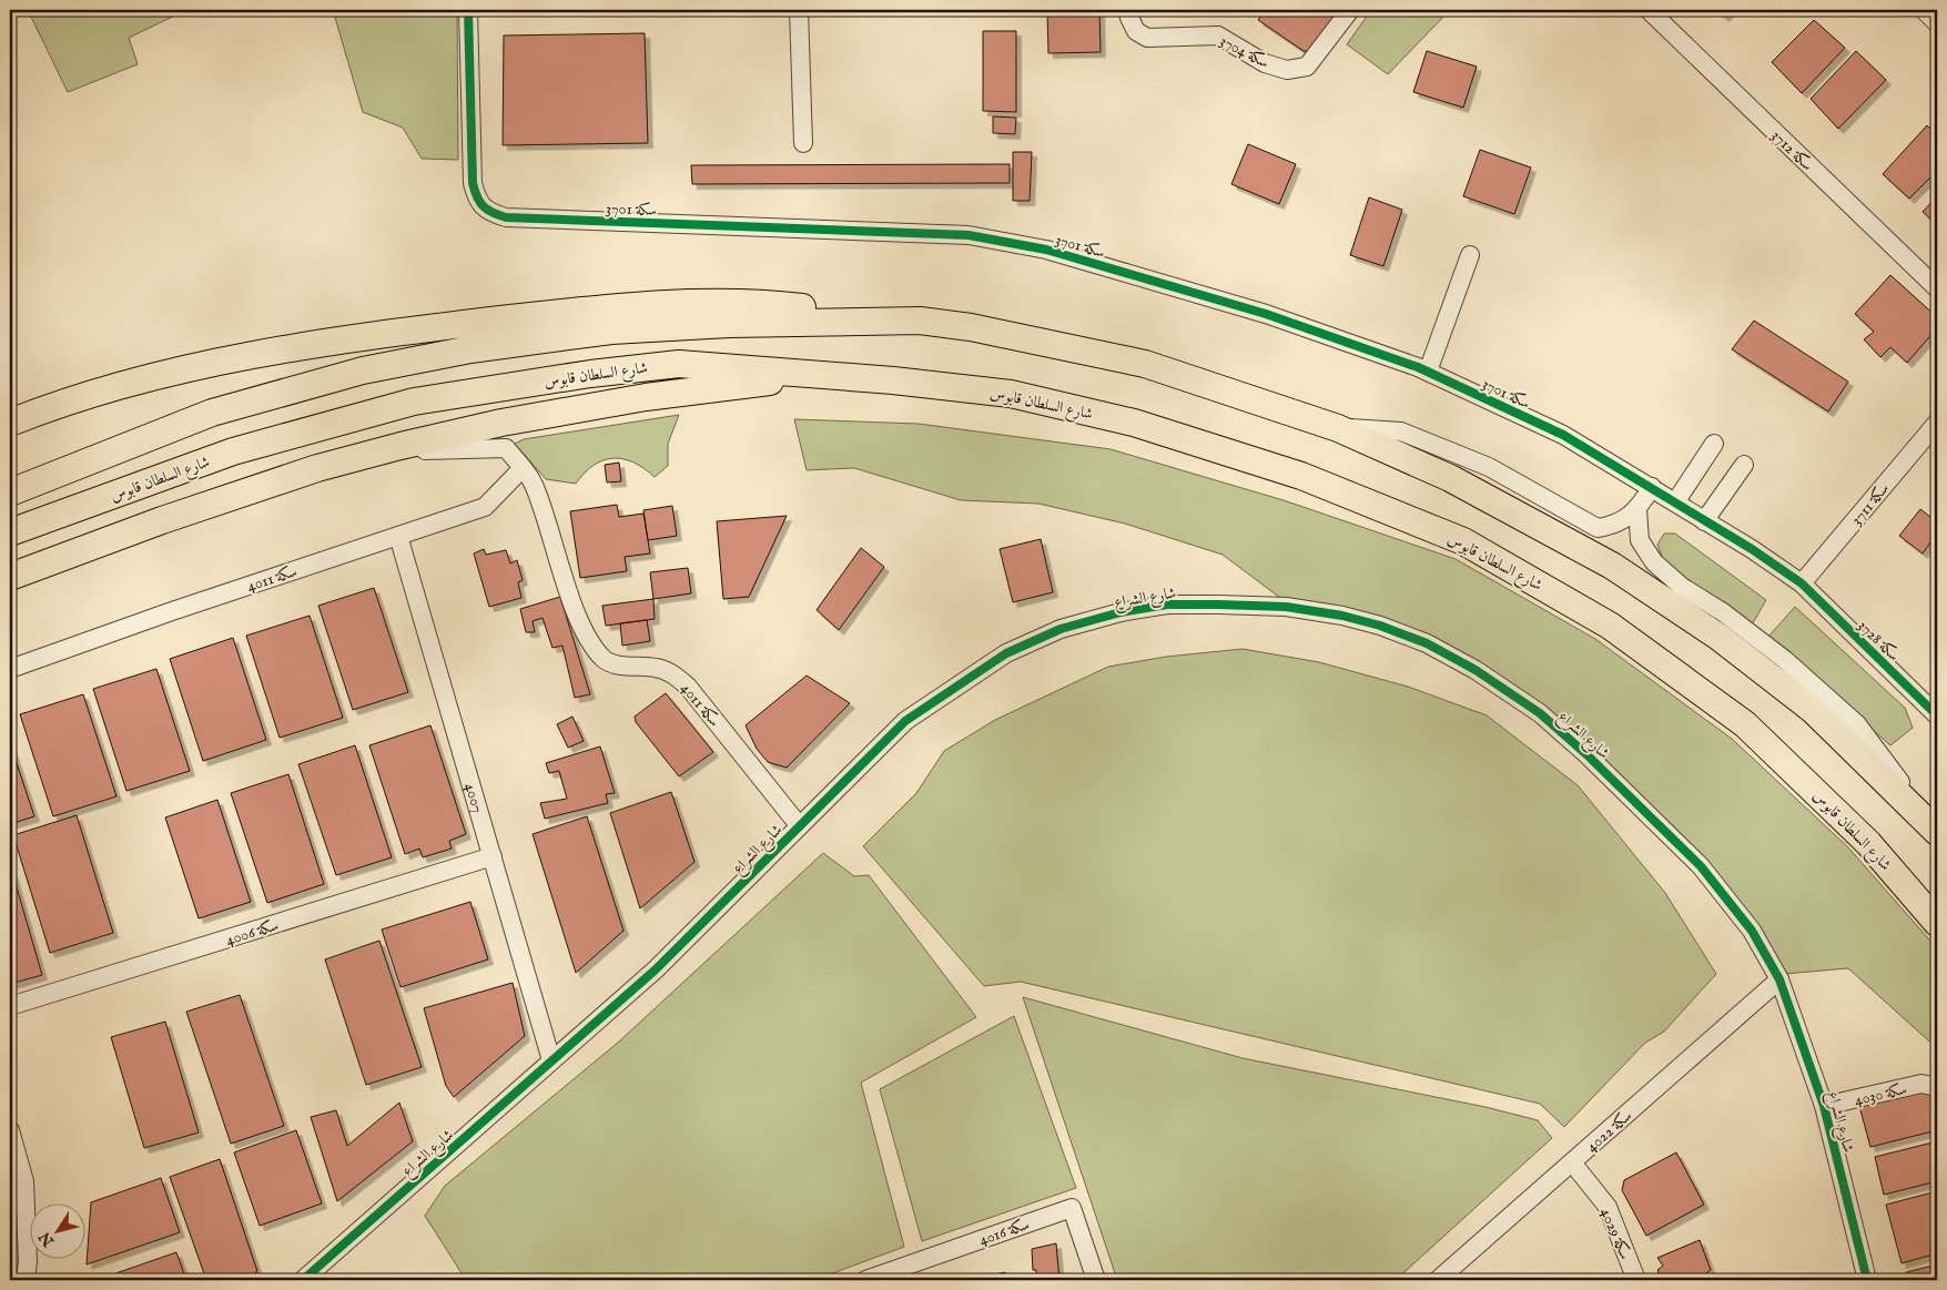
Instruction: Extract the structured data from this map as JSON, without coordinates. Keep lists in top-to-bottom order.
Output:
{
  "streets": {
    "highway": ["شارع السلطان قابوس"],
    "street": [
      "سكة 3704",
      "سكة 3712",
      "سكة 3701",
      "سكة 3711",
      "سكة 4011",
      "شارع الشراع",
      "سكة 3728",
      "4007",
      "سكة 4006",
      "سكة 4030",
      "سكة 4022",
      "سكة 4016",
      "سكة 4029"
    ]
  },
  "crossings": [
    ["سكة 3701", "سكة 3711"],
    ["سكة 3701", "سكة 3728"],
    ["سكة 3711", "سكة 3728"],
    ["سكة 4011", "شارع الشراع"],
    ["سكة 4011", "4007"],
    ["شارع الشراع", "4007"],
    ["شارع الشراع", "سكة 4030"],
    ["شارع الشراع", "سكة 4022"],
    ["4007", "سكة 4006"],
    ["سكة 4022", "سكة 4029"]
  ],
  "north": "bottom left"
}
